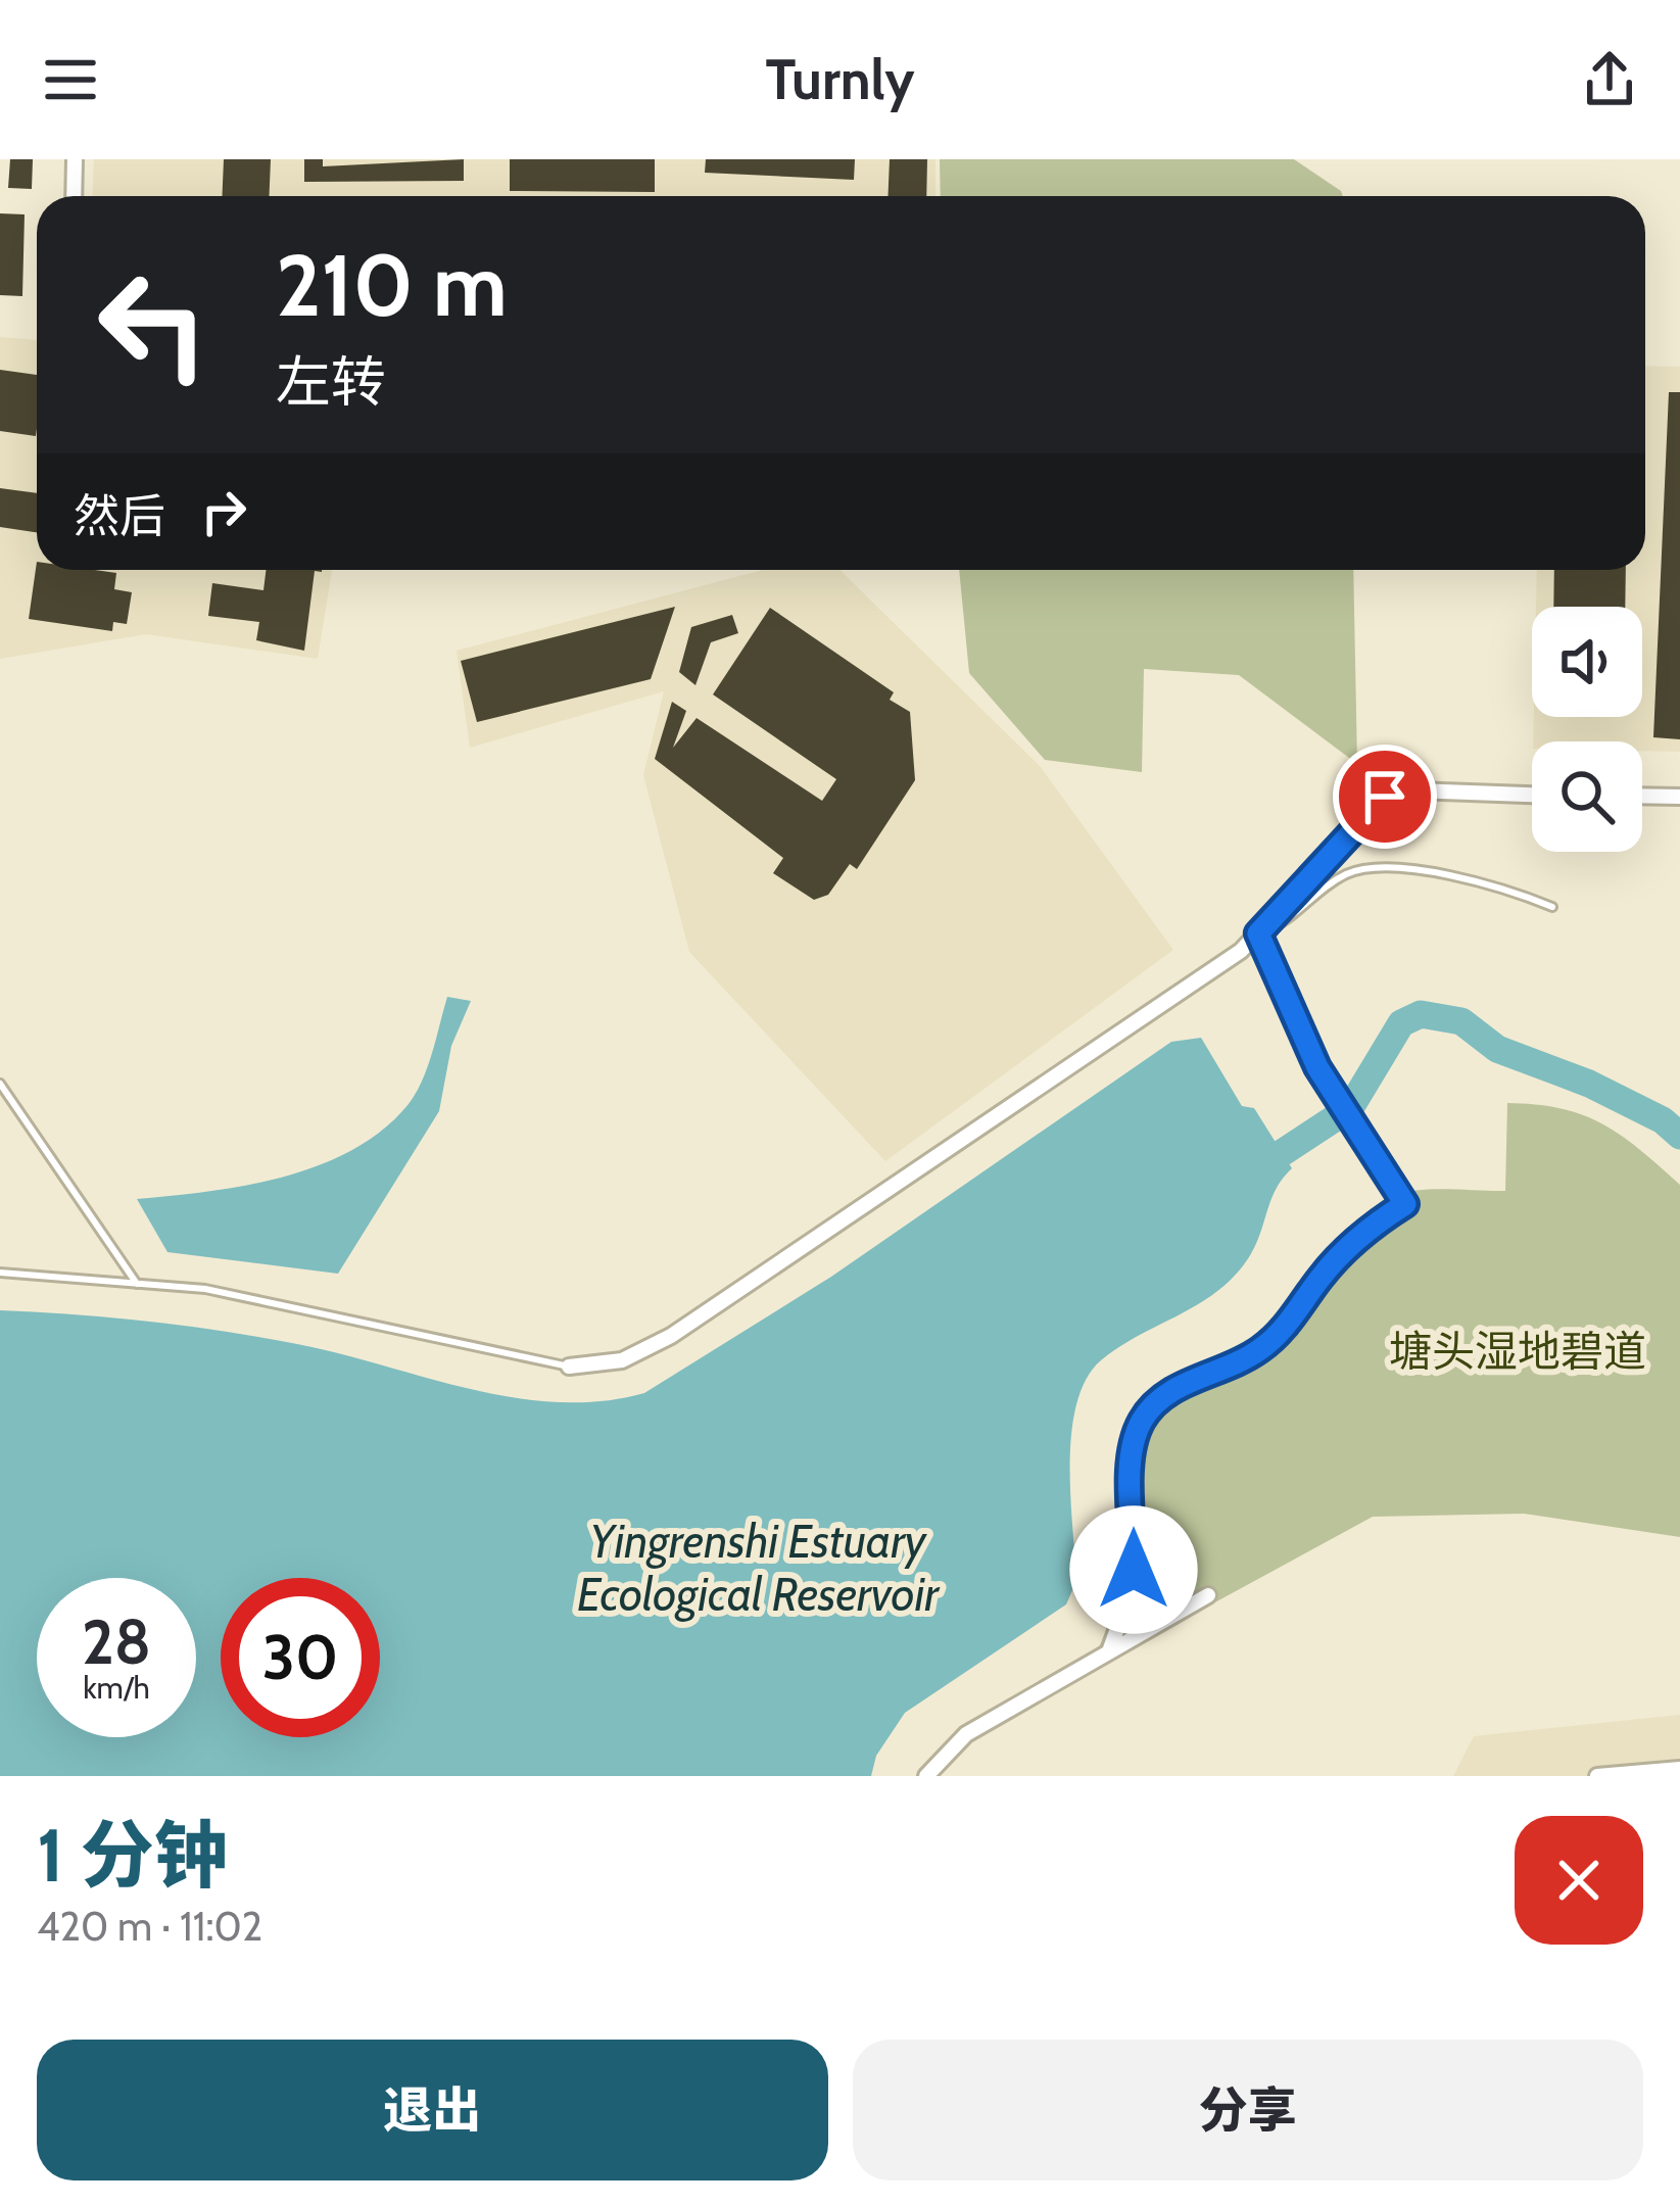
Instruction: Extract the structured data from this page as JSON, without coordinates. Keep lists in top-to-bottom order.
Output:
{
  "water": ["Yingrenshi Estuary Ecological Reservoir"],
  "parks": ["塘头湿地碧道"],
  "page": {
    "header": "Turnly",
    "turn": ["210 m", "左转"],
    "then": "然后",
    "speed": "28 km/h",
    "limit": "30",
    "heading": ["1 分钟", "420 m · 11:02"],
    "buttons": ["退出", "分享"]
  }
}
